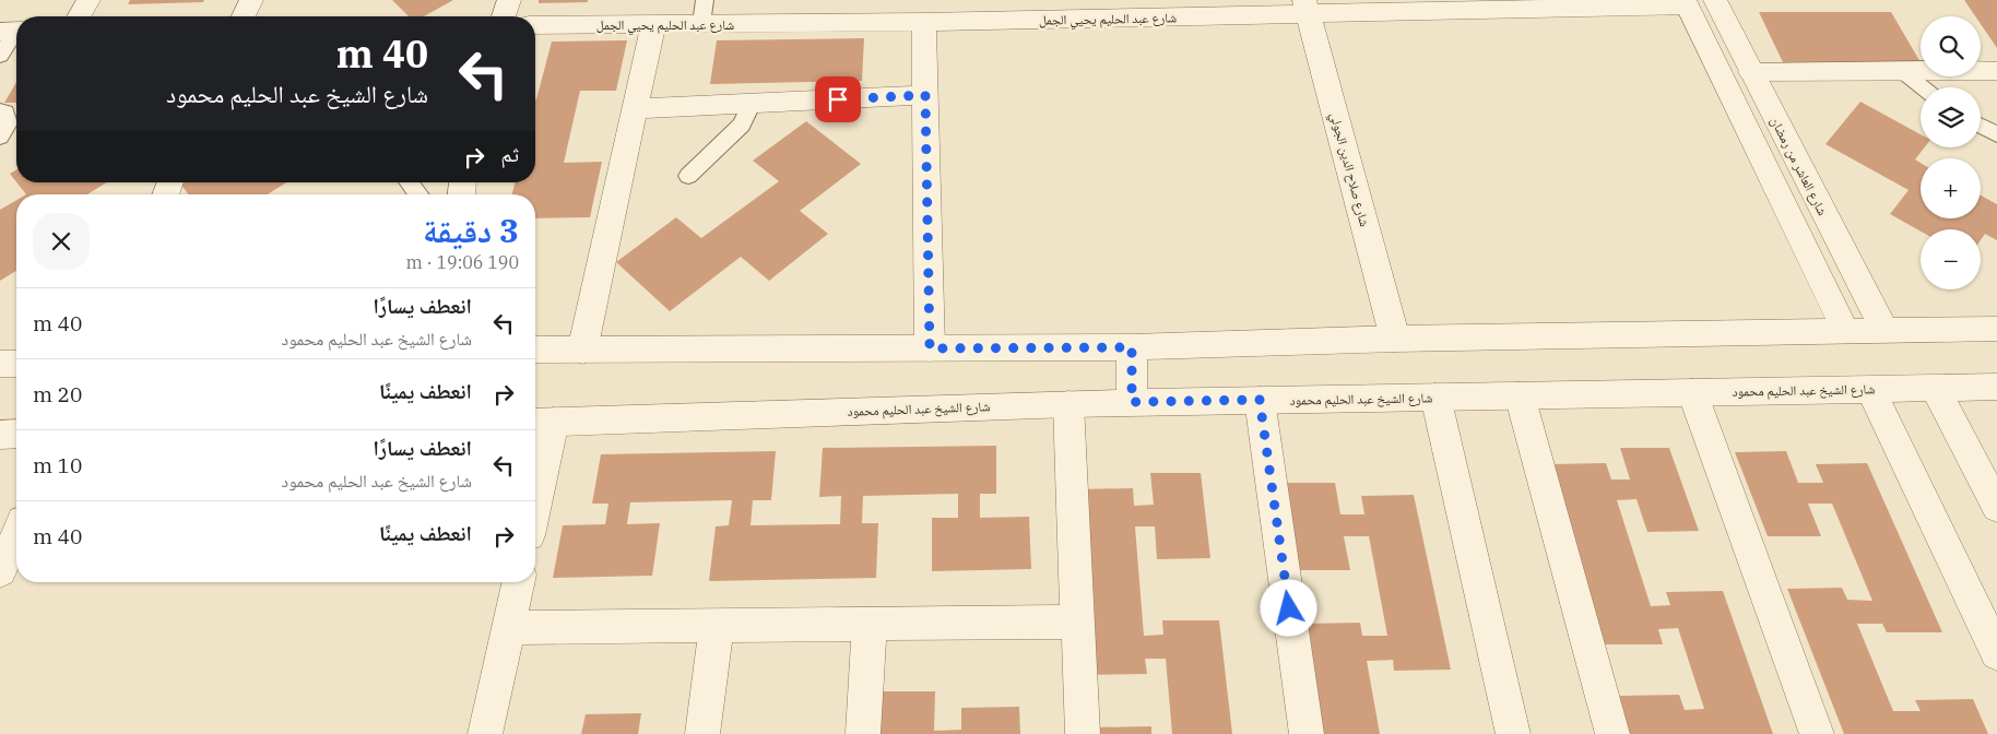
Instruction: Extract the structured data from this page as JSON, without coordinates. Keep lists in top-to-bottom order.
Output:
{
  "streets": {
    "street": [
      "شارع عبد الحليم يحيي الجمل",
      "شارع العاشر من رمضان",
      "شارع صلاح الدين الجولي",
      "شارع الشيخ عبد الحليم محمود"
    ]
  },
  "crossings": [
    ["شارع عبد الحليم يحيي الجمل", "شارع صلاح الدين الجولي"]
  ],
  "page": {
    "map_buttons": ["+", "−"],
    "turn": ["40 m", "شارع الشيخ عبد الحليم محمود"],
    "then": "ثم",
    "heading": ["3 دقيقة", "190 m · 19:06"],
    "list": [
      {
        "name": "انعطف يسارًا",
        "note": "شارع الشيخ عبد الحليم محمود",
        "value": "40 m"
      },
      {
        "name": "انعطف يمينًا",
        "value": "20 m"
      },
      {
        "name": "انعطف يسارًا",
        "note": "شارع الشيخ عبد الحليم محمود",
        "value": "10 m"
      },
      {
        "name": "انعطف يمينًا",
        "value": "40 m"
      }
    ]
  }
}
